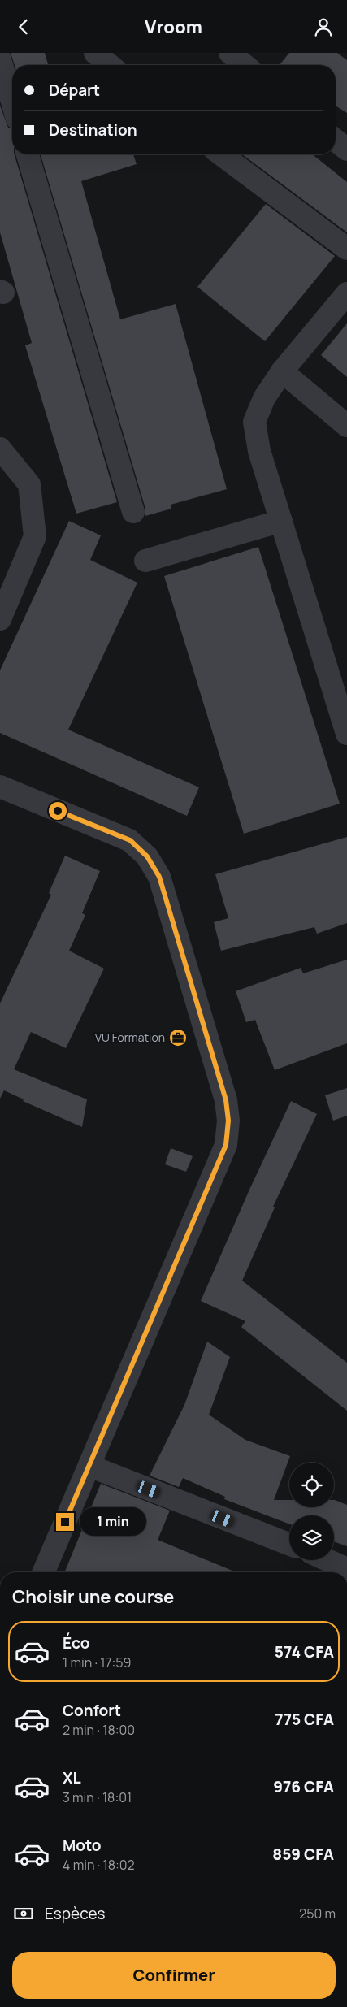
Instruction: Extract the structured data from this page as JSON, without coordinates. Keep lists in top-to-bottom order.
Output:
{
  "places": {
    "office": ["VU Formation"]
  },
  "page": {
    "header": "Vroom",
    "banner": ["Départ", "Destination"],
    "bubble": "1 min",
    "heading": "Choisir une course",
    "list": [
      {
        "name": "Éco",
        "note": "1 min · 17:59",
        "value": "574 CFA"
      },
      {
        "name": "Confort",
        "note": "2 min · 18:00",
        "value": "775 CFA"
      },
      {
        "name": "XL",
        "note": "3 min · 18:01",
        "value": "976 CFA"
      },
      {
        "name": "Moto",
        "note": "4 min · 18:02",
        "value": "859 CFA"
      }
    ],
    "pay": ["Espèces", "250 m"],
    "buttons": "Confirmer"
  }
}
